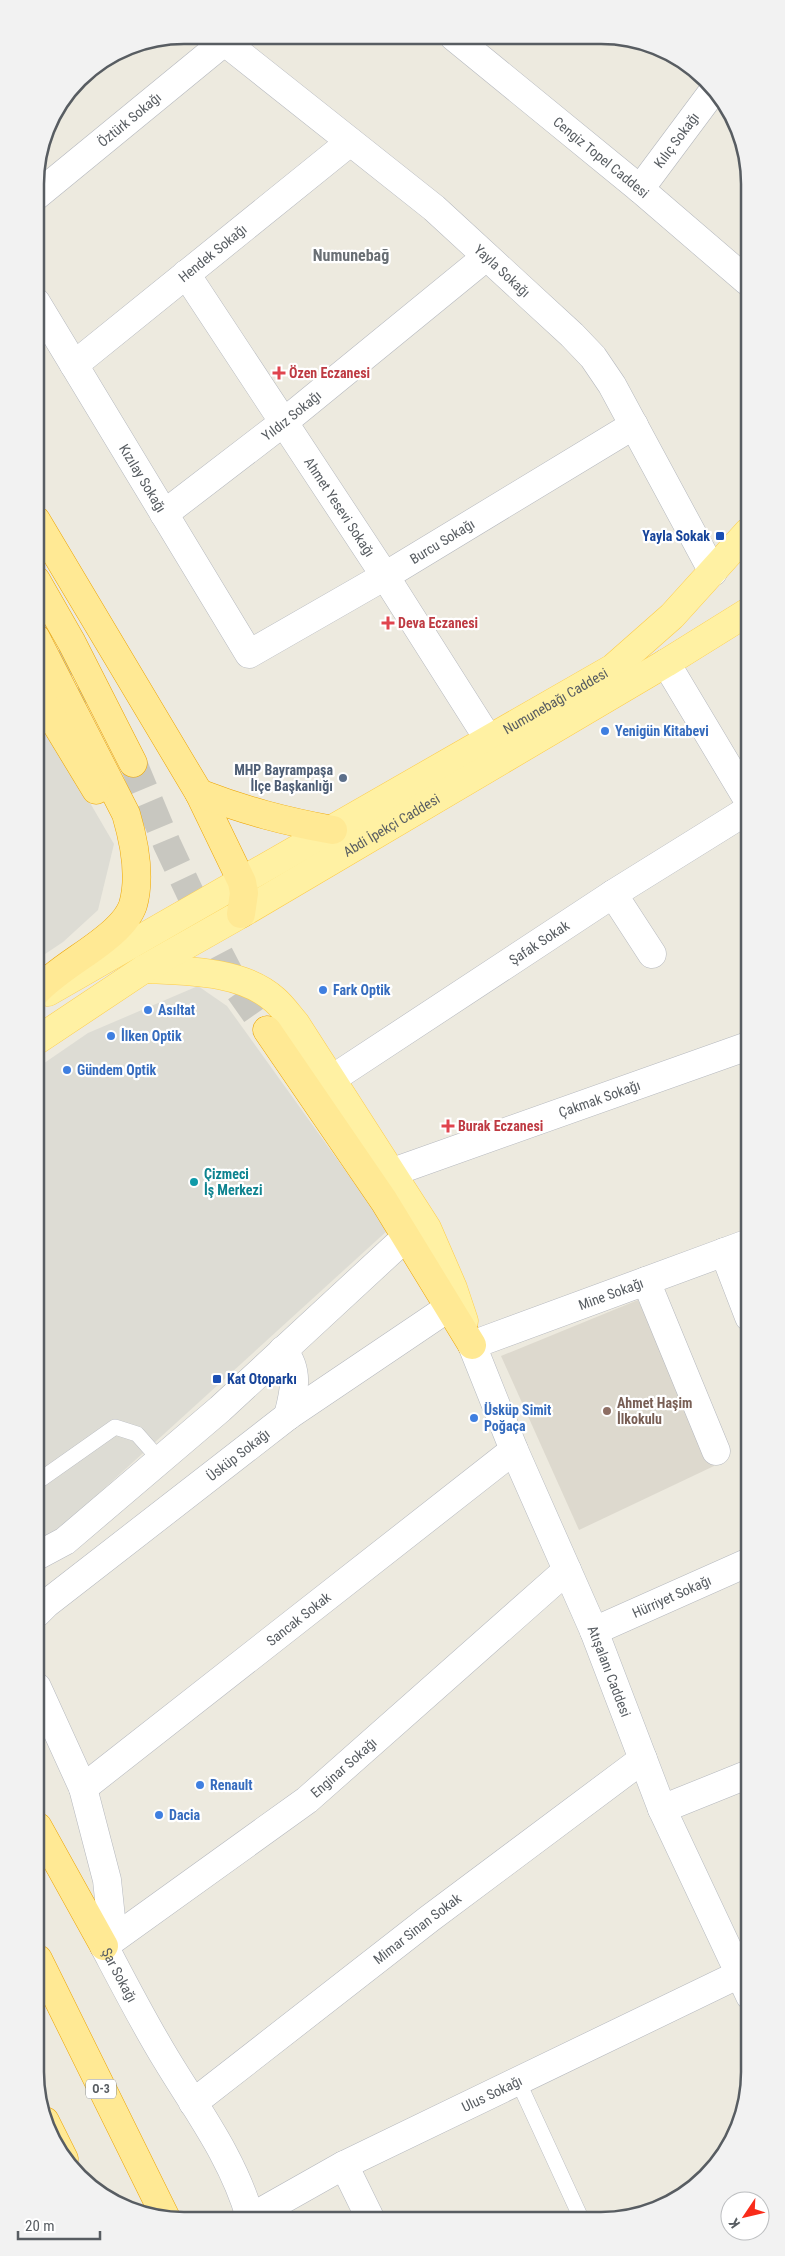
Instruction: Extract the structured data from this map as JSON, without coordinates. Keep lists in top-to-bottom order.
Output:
{
  "streets": {
    "highway": ["O-3"],
    "main road": ["Numunebağı Caddesi", "Abdi İpekçi Caddesi"],
    "street": [
      "Öztürk Sokağı",
      "Kılıç Sokağı",
      "Cengiz Topel Caddesi",
      "Hendek Sokağı",
      "Yayla Sokağı",
      "Yıldız Sokağı",
      "Kızılay Sokağı",
      "Ahmet Yesevi Sokağı",
      "Burcu Sokağı",
      "Şafak Sokak",
      "Çakmak Sokağı",
      "Mine Sokağı",
      "Üsküp Sokağı",
      "Hürriyet Sokağı",
      "Sancak Sokak",
      "Atışalanı Caddesi",
      "Enginar Sokağı",
      "Mimar Sinan Sokak",
      "Şar Sokağı",
      "Ulus Sokağı"
    ]
  },
  "crossings": [
    ["Kılıç Sokağı", "Cengiz Topel Caddesi"],
    ["Hendek Sokağı", "Yayla Sokağı"],
    ["Hendek Sokağı", "Kızılay Sokağı"],
    ["Hendek Sokağı", "Ahmet Yesevi Sokağı"],
    ["Yayla Sokağı", "Yıldız Sokağı"],
    ["Yayla Sokağı", "Burcu Sokağı"],
    ["Yayla Sokağı", "Numunebağı Caddesi"],
    ["Yıldız Sokağı", "Kızılay Sokağı"],
    ["Yıldız Sokağı", "Ahmet Yesevi Sokağı"],
    ["Kızılay Sokağı", "Burcu Sokağı"],
    ["Ahmet Yesevi Sokağı", "Burcu Sokağı"],
    ["Ahmet Yesevi Sokağı", "Numunebağı Caddesi"],
    ["Numunebağı Caddesi", "Abdi İpekçi Caddesi"],
    ["Mine Sokağı", "Atışalanı Caddesi"],
    ["Hürriyet Sokağı", "Atışalanı Caddesi"],
    ["Sancak Sokak", "Atışalanı Caddesi"],
    ["Sancak Sokak", "Şar Sokağı"],
    ["Atışalanı Caddesi", "Enginar Sokağı"],
    ["Atışalanı Caddesi", "Mimar Sinan Sokak"],
    ["Enginar Sokağı", "Şar Sokağı"],
    ["Mimar Sinan Sokak", "Şar Sokağı"]
  ],
  "districts": ["Numunebağ"],
  "places": {
    "health": ["Özen Eczanesi", "Deva Eczanesi", "Burak Eczanesi"],
    "transit": ["Yayla Sokak", "Kat Otoparkı"],
    "other": [
      "Yenigün Kitabevi",
      "MHP Bayrampaşa İlçe Başkanlığı",
      "Fark Optik",
      "Asıltat",
      "İlken Optik",
      "Gündem Optik",
      "Çizmeci İş Merkezi",
      "Ahmet Haşim İlkokulu",
      "Üsküp Simit Poğaça",
      "Renault",
      "Dacia"
    ]
  },
  "scale_bar": "20 m",
  "north": "bottom left"
}
